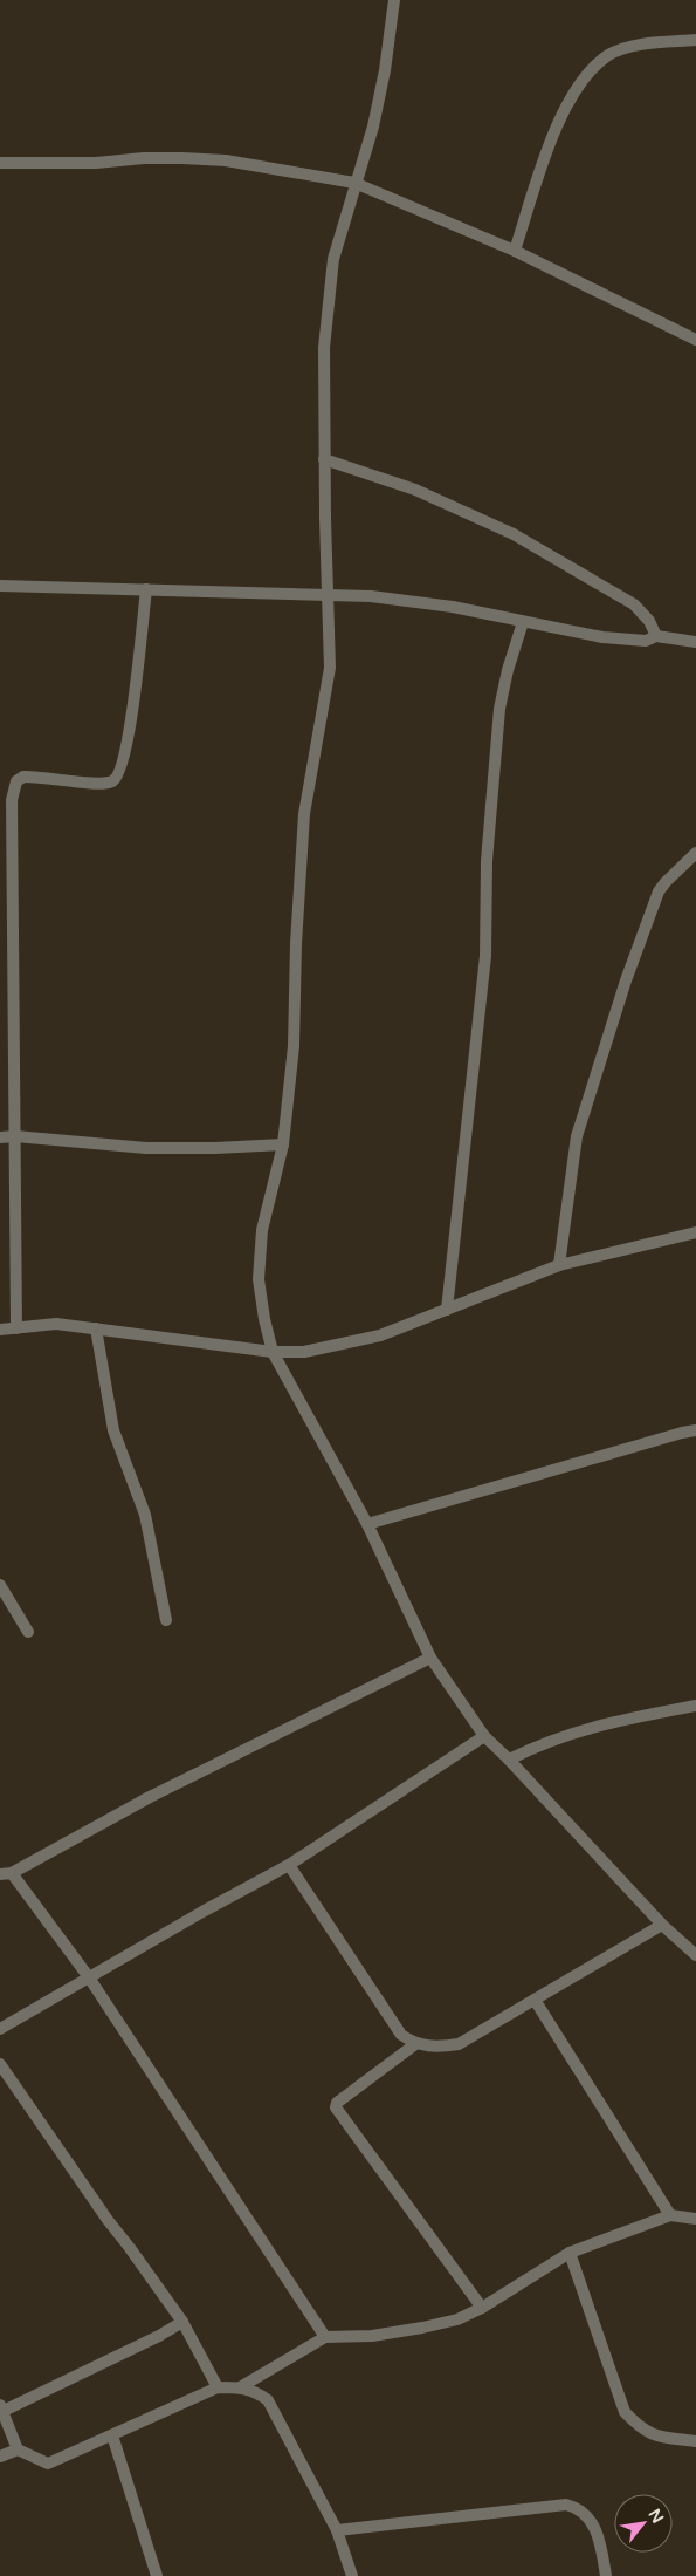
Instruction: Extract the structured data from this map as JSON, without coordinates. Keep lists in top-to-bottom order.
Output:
{
  "north": "top right"
}
